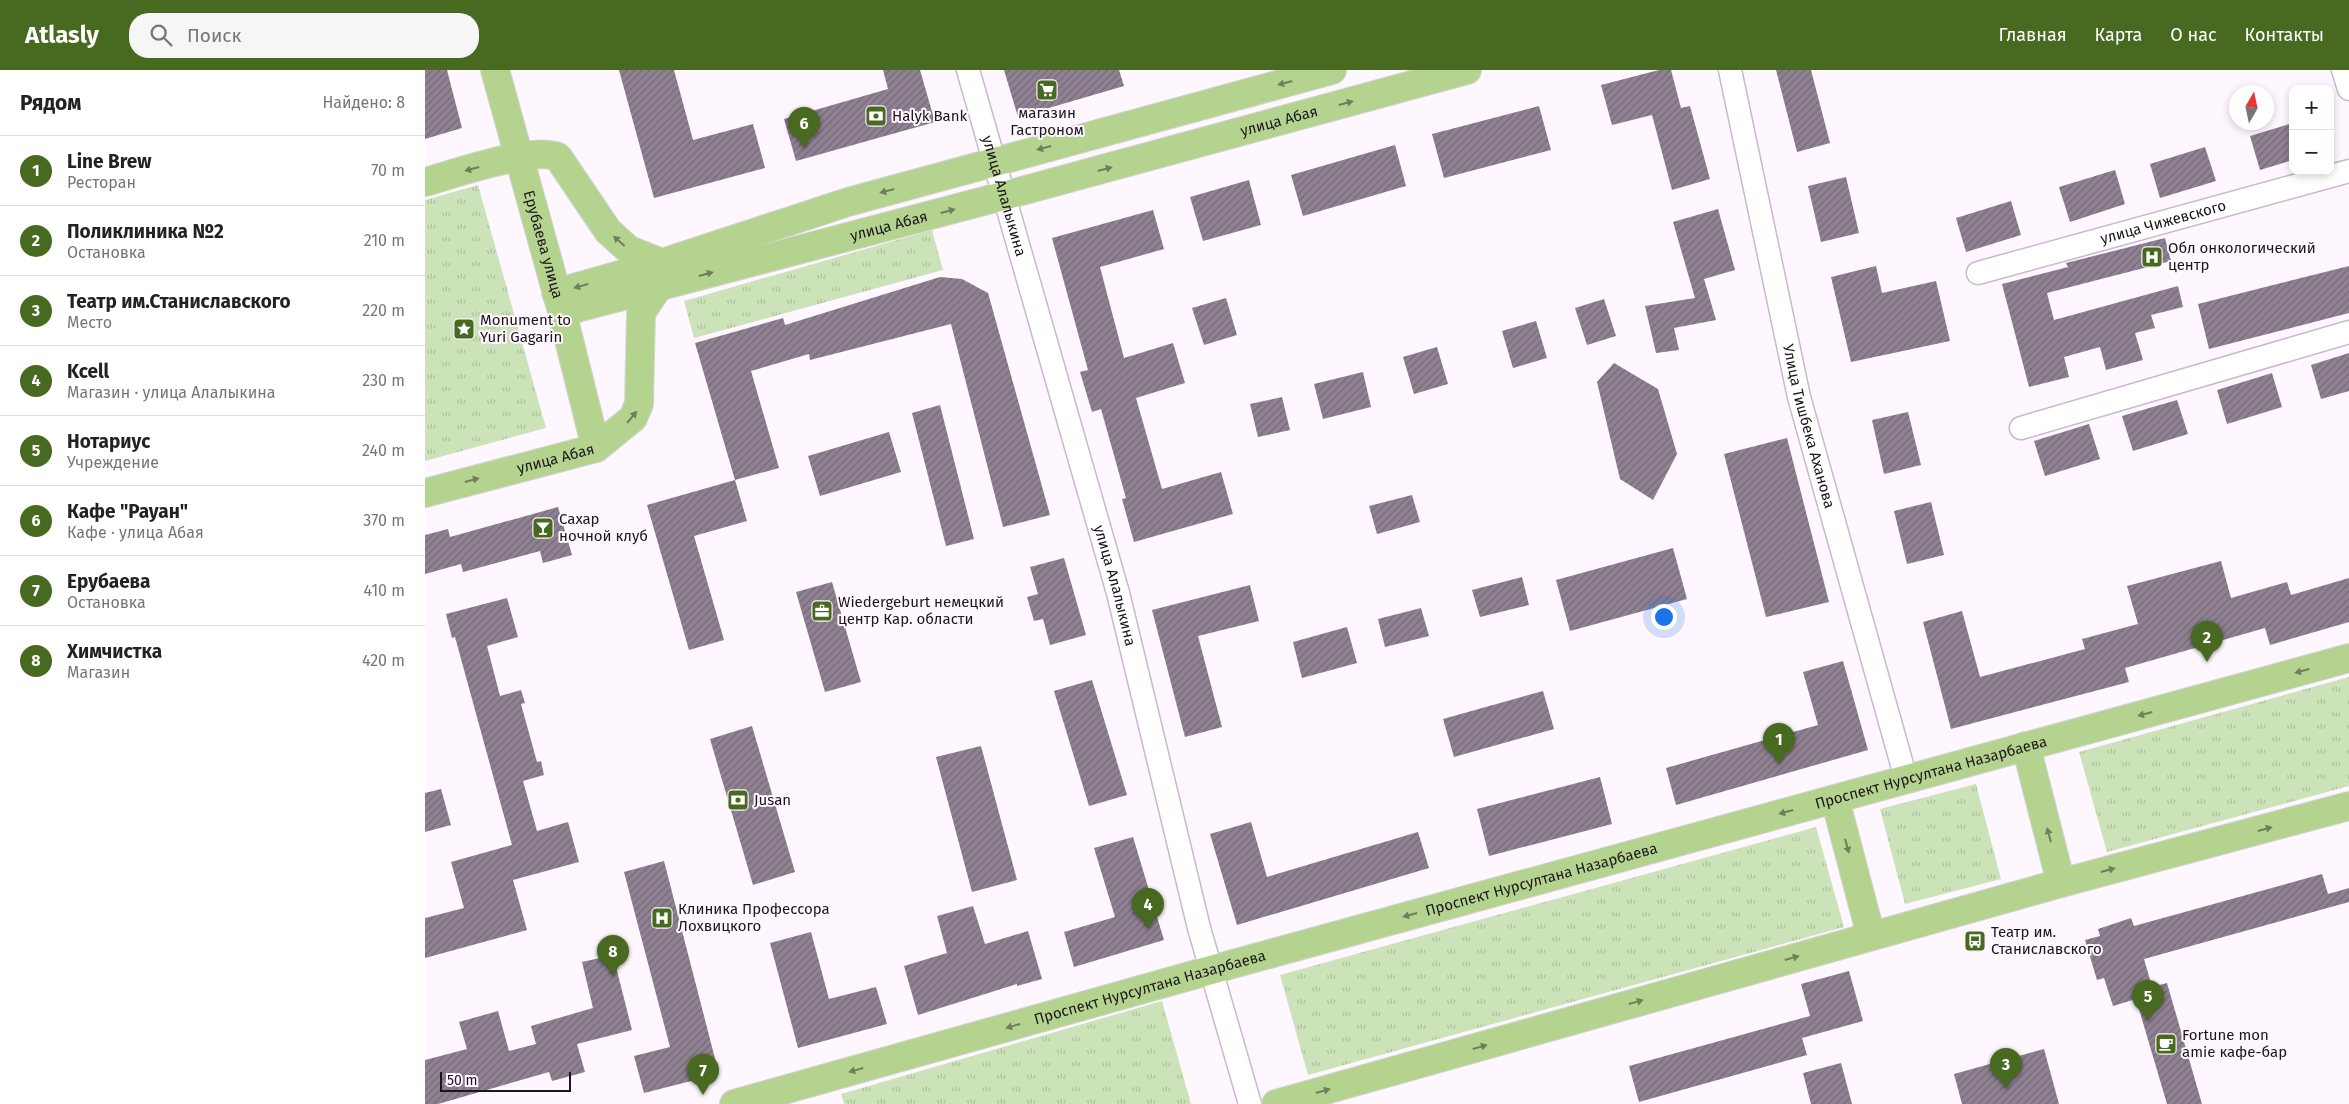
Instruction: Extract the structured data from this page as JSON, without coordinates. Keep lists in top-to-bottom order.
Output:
{
  "streets": {
    "main road": ["улица Абая", "Ерубаева улица", "Проспект Нурсултана Назарбаева"],
    "street": ["улица Алалыкина", "улица Чижевского", "Улица Тишбека Аханова"]
  },
  "crossings": [
    ["улица Абая", "улица Алалыкина"],
    ["улица Абая", "Ерубаева улица"],
    ["улица Алалыкина", "Проспект Нурсултана Назарбаева"],
    ["Улица Тишбека Аханова", "Проспект Нурсултана Назарбаева"]
  ],
  "places": {
    "supermarket": ["магазин Гастроном"],
    "bank": ["Halyk Bank", "Jusan"],
    "hospital": ["Обл онкологический центр", "Клиника Профессора Лохвицкого"],
    "place": ["Monument to Yuri Gagarin"],
    "bar": ["Сахар ночной клуб"],
    "office": ["Wiedergeburt немецкий центр Кар. области"],
    "bus stop": ["Театр им. Станиславского"],
    "cafe": ["Fortune mon amie кафе-бар"]
  },
  "scale_bar": "50 m",
  "north": "top",
  "page": {
    "header": "Atlasly",
    "search": "Поиск",
    "nav": [
      "Главная",
      "Карта",
      "О нас",
      "Контакты"
    ],
    "heading": ["Рядом", "Найдено: 8"],
    "map_buttons": ["+", "−"],
    "pins": [
      "6",
      "2",
      "1",
      "4",
      "8",
      "5",
      "3",
      "7"
    ],
    "list": [
      {
        "mark": "1",
        "name": "Line Brew",
        "note": "Ресторан",
        "value": "70 m"
      },
      {
        "mark": "2",
        "name": "Поликлиника №2",
        "note": "Остановка",
        "value": "210 m"
      },
      {
        "mark": "3",
        "name": "Театр им.Станиславского",
        "note": "Место",
        "value": "220 m"
      },
      {
        "mark": "4",
        "name": "Kcell",
        "note": "Магазин · улица Алалыкина",
        "value": "230 m"
      },
      {
        "mark": "5",
        "name": "Нотариус",
        "note": "Учреждение",
        "value": "240 m"
      },
      {
        "mark": "6",
        "name": "Кафе \"Рауан\"",
        "note": "Кафе · улица Абая",
        "value": "370 m"
      },
      {
        "mark": "7",
        "name": "Ерубаева",
        "note": "Остановка",
        "value": "410 m"
      },
      {
        "mark": "8",
        "name": "Химчистка",
        "note": "Магазин",
        "value": "420 m"
      }
    ],
    "scale": "50 m"
  }
}
